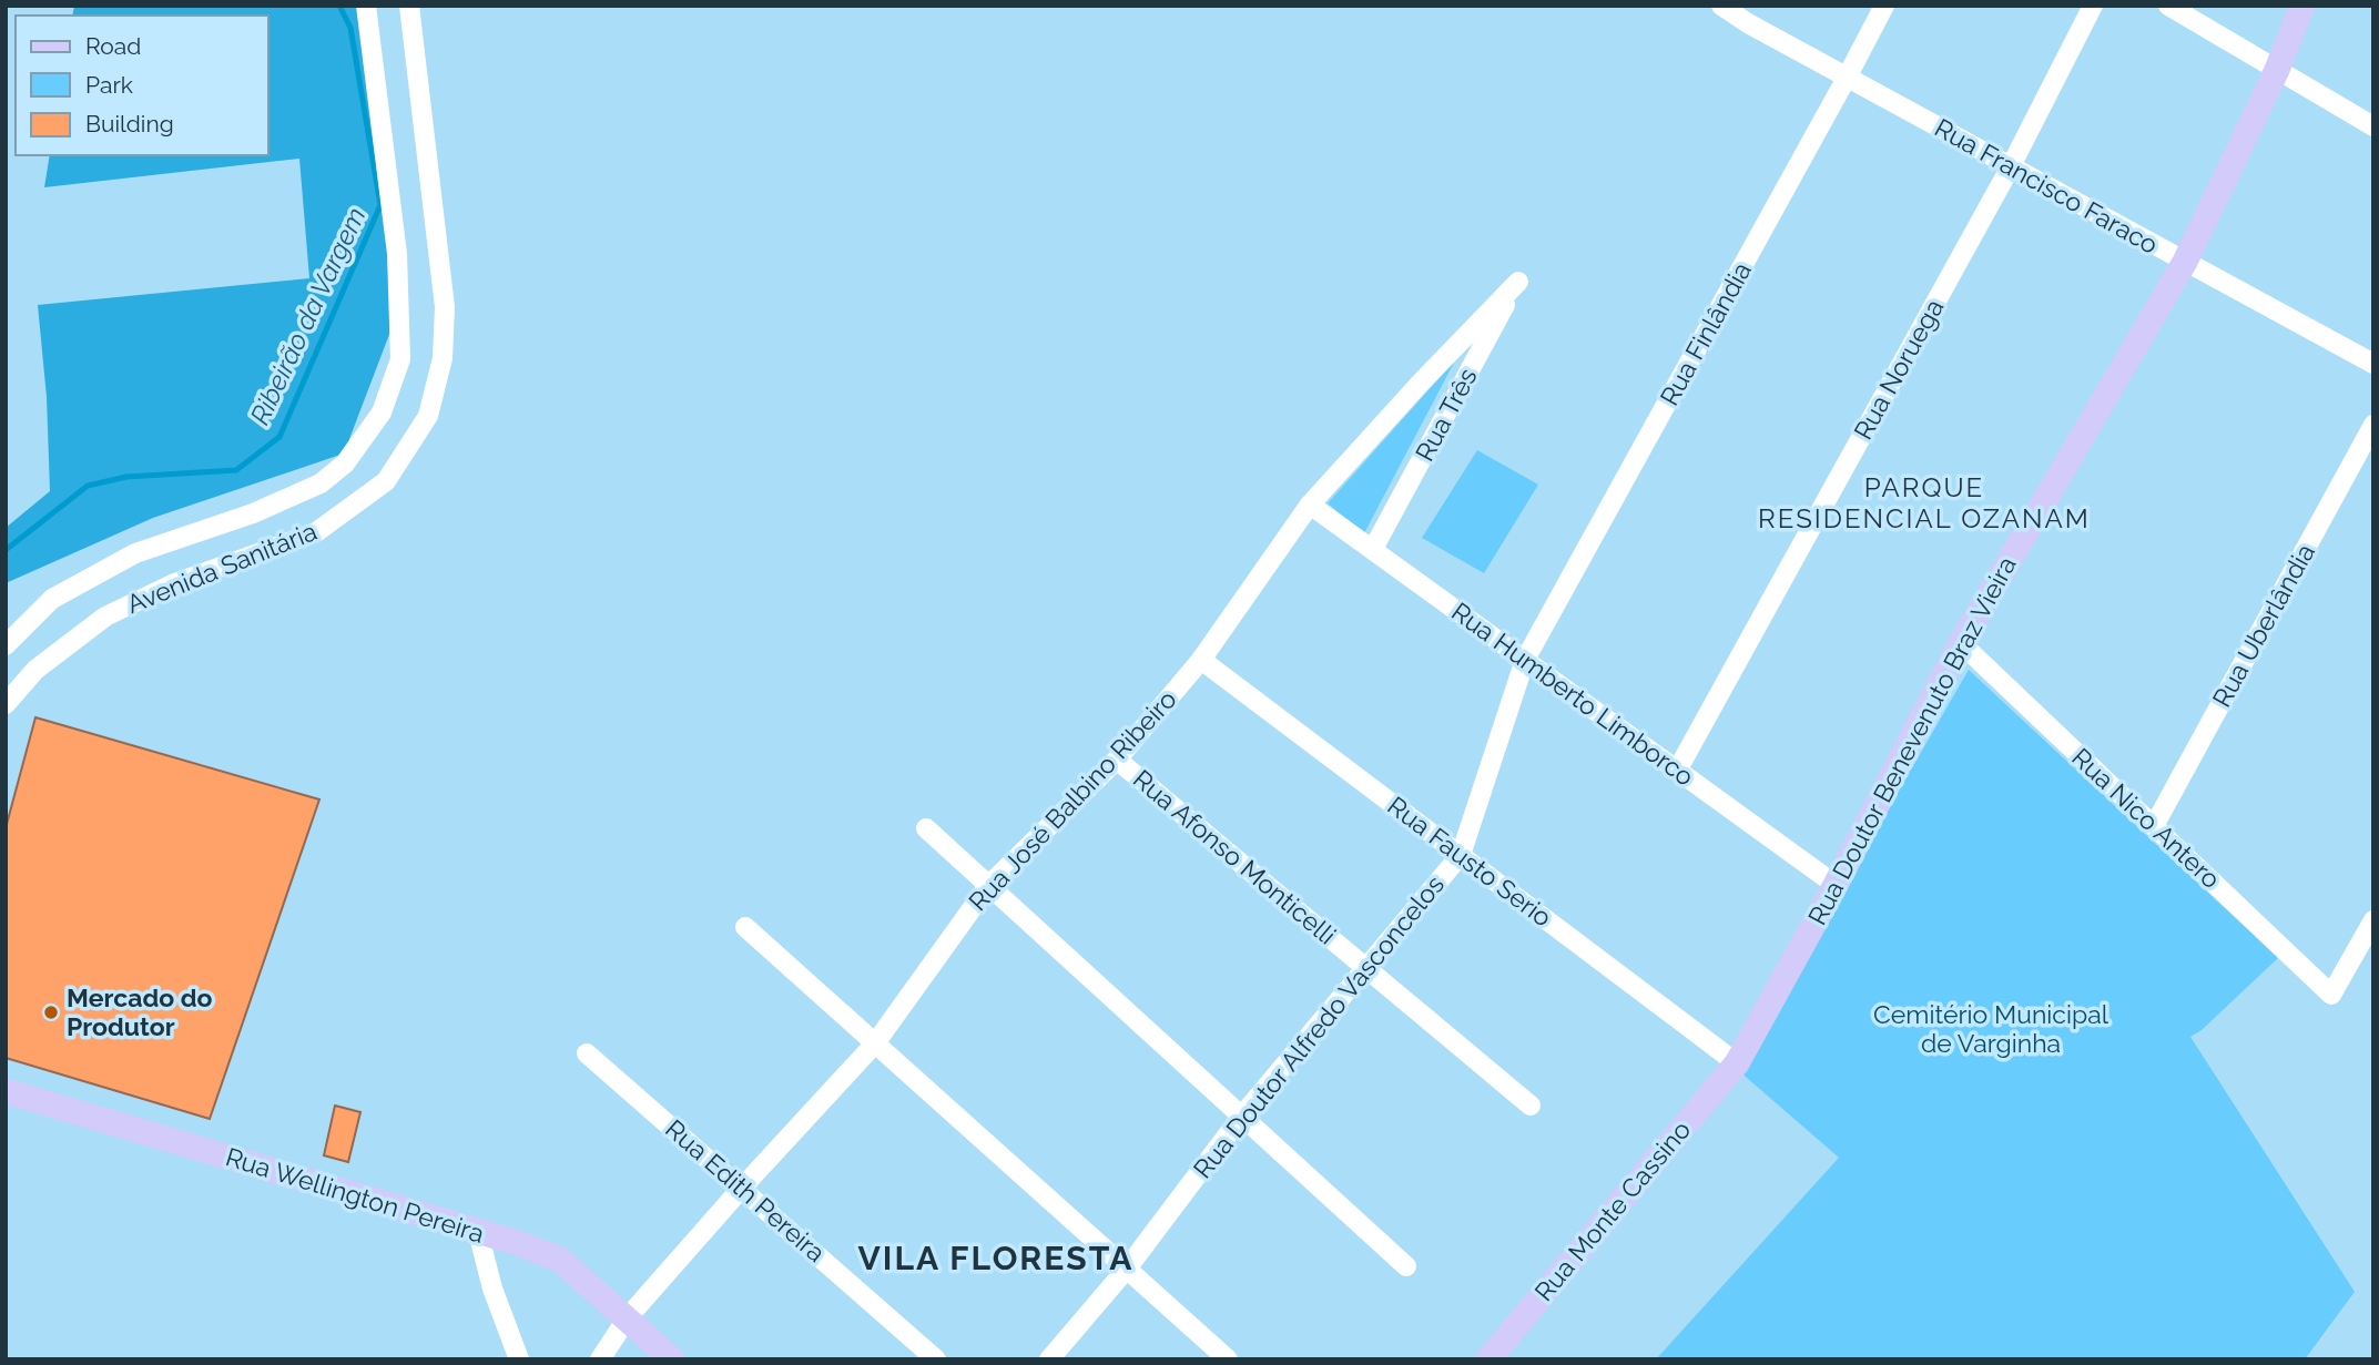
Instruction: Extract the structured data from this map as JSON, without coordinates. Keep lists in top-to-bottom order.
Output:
{
  "streets": {
    "main road": ["Rua Doutor Benevenuto Braz Vieira", "Rua Wellington Pereira", "Rua Monte Cassino"],
    "street": [
      "Rua Francisco Faraco",
      "Rua Finlândia",
      "Rua Noruega",
      "Rua Três",
      "Avenida Sanitária",
      "Rua Uberlândia",
      "Rua Humberto Limborco",
      "Rua José Balbino Ribeiro",
      "Rua Nico Antero",
      "Rua Afonso Monticelli",
      "Rua Fausto Serio",
      "Rua Doutor Alfredo Vasconcelos",
      "Rua Edith Pereira"
    ]
  },
  "crossings": [
    ["Rua Francisco Faraco", "Rua Finlândia"],
    ["Rua Francisco Faraco", "Rua Noruega"],
    ["Rua Francisco Faraco", "Rua Doutor Benevenuto Braz Vieira"],
    ["Rua Finlândia", "Rua Humberto Limborco"],
    ["Rua Finlândia", "Rua Doutor Alfredo Vasconcelos"],
    ["Rua Noruega", "Rua Humberto Limborco"],
    ["Rua Três", "Rua Humberto Limborco"],
    ["Rua Três", "Rua José Balbino Ribeiro"],
    ["Rua Uberlândia", "Rua Nico Antero"],
    ["Rua Humberto Limborco", "Rua Doutor Benevenuto Braz Vieira"],
    ["Rua Humberto Limborco", "Rua José Balbino Ribeiro"],
    ["Rua Humberto Limborco", "Rua Doutor Alfredo Vasconcelos"],
    ["Rua Doutor Benevenuto Braz Vieira", "Rua Nico Antero"],
    ["Rua Doutor Benevenuto Braz Vieira", "Rua Fausto Serio"],
    ["Rua Doutor Benevenuto Braz Vieira", "Rua Monte Cassino"],
    ["Rua José Balbino Ribeiro", "Rua Afonso Monticelli"],
    ["Rua José Balbino Ribeiro", "Rua Fausto Serio"],
    ["Rua José Balbino Ribeiro", "Rua Edith Pereira"],
    ["Rua José Balbino Ribeiro", "Rua Wellington Pereira"],
    ["Rua Afonso Monticelli", "Rua Doutor Alfredo Vasconcelos"],
    ["Rua Fausto Serio", "Rua Doutor Alfredo Vasconcelos"],
    ["Rua Fausto Serio", "Rua Monte Cassino"]
  ],
  "districts": ["PARQUE RESIDENCIAL OZANAM", "VILA FLORESTA"],
  "water": ["Ribeirão da Vargem"],
  "parks": ["Cemitério Municipal de Varginha"],
  "places": ["Mercado do Produtor"],
  "legend": ["Road", "Park", "Building"]
}
